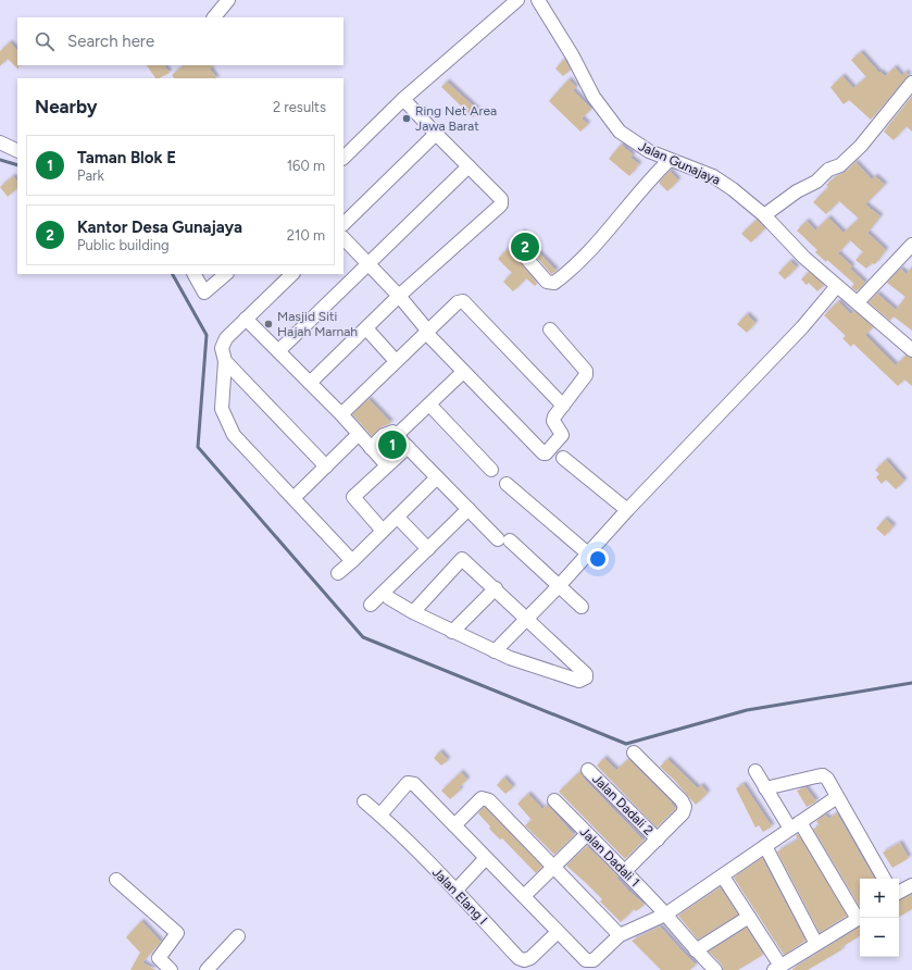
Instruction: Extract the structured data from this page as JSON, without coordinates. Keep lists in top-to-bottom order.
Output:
{
  "streets": {
    "street": [
      "Jalan Gunajaya",
      "Jalan Dadali 2",
      "Jalan Dadali 1",
      "Jalan Elang I"
    ]
  },
  "places": ["Ring Net Area Jawa Barat", "Masjid Siti Hajah Marnah"],
  "page": {
    "search": "Search here",
    "heading": ["Nearby", "2 results"],
    "list": [
      {
        "mark": "1",
        "name": "Taman Blok E",
        "note": "Park",
        "value": "160 m"
      },
      {
        "mark": "2",
        "name": "Kantor Desa Gunajaya",
        "note": "Public building",
        "value": "210 m"
      }
    ],
    "pins": ["2", "1"],
    "map_buttons": ["+", "−"]
  }
}
